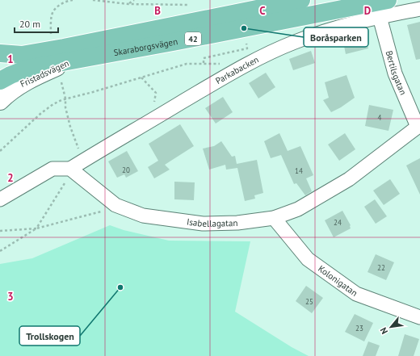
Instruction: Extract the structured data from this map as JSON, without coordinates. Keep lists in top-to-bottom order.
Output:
{
  "streets": {
    "main road": ["42", "Skaraborgsvägen"],
    "street": [
      "Parkabacken",
      "Bertilsgatan",
      "Fristadsvägen",
      "Isabellagatan",
      "Kolonigatan"
    ]
  },
  "crossings": [
    ["Skaraborgsvägen", "Fristadsvägen"],
    ["Parkabacken", "Bertilsgatan"],
    ["Parkabacken", "Isabellagatan"],
    ["Bertilsgatan", "Isabellagatan"],
    ["Isabellagatan", "Kolonigatan"]
  ],
  "places": ["Boråsparken", "Trollskogen"],
  "house_numbers": [
    "4",
    "20",
    "14",
    "24",
    "22",
    "25",
    "23"
  ],
  "scale_bar": "20 m",
  "north": "bottom left",
  "grid": {
    "columns": ["B", "C", "D"],
    "rows": ["1", "2", "3"]
  }
}
